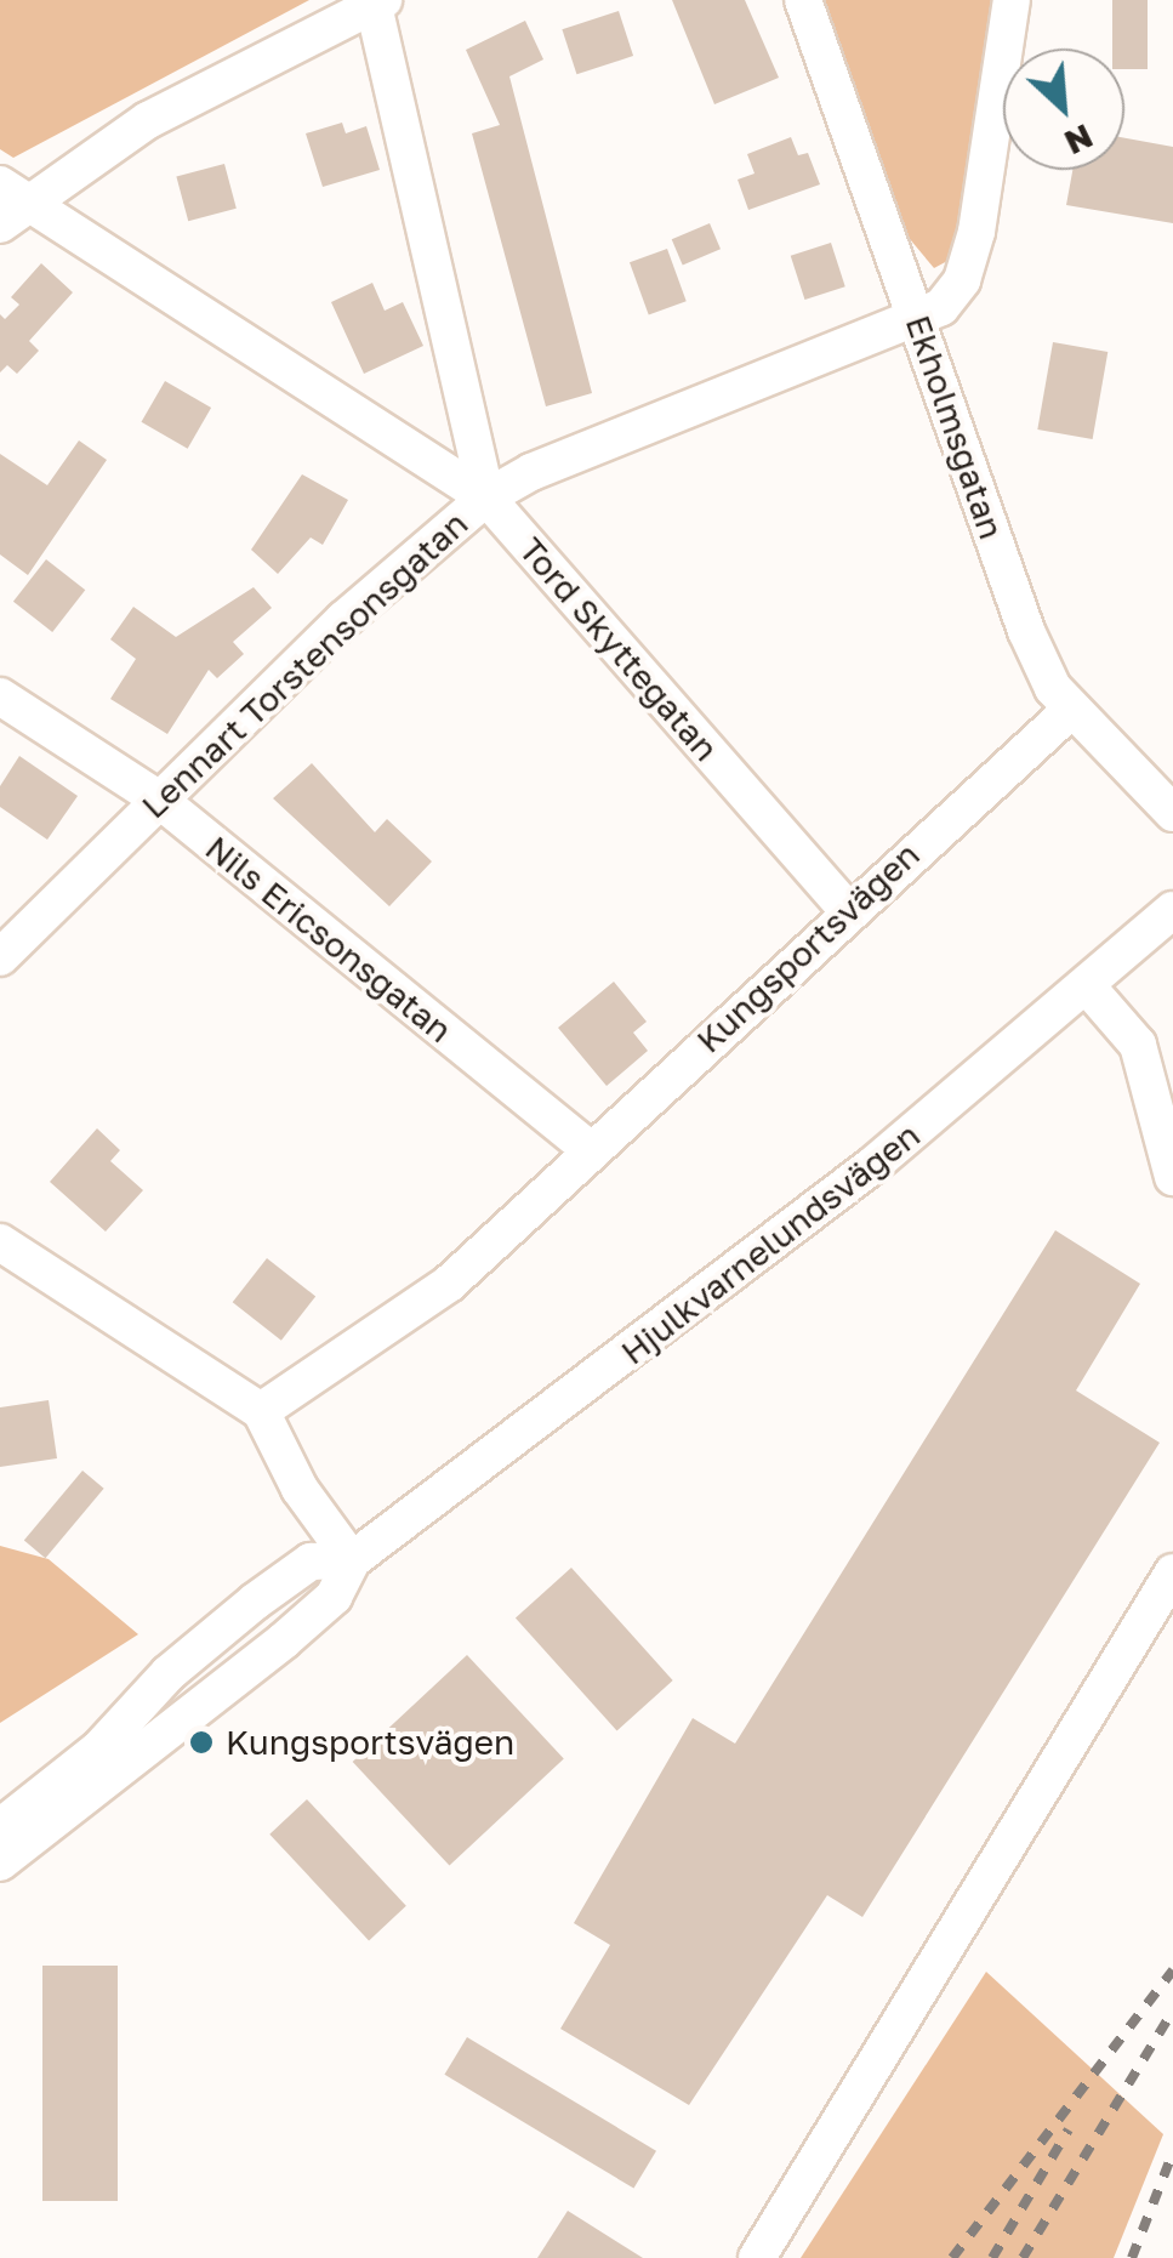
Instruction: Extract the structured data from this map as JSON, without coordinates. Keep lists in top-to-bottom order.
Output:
{
  "streets": {
    "street": [
      "Ekholmsgatan",
      "Tord Skyttegatan",
      "Lennart Torstensonsgatan",
      "Nils Ericsonsgatan",
      "Kungsportsvägen",
      "Hjulkvarnelundsvägen"
    ]
  },
  "crossings": [
    ["Ekholmsgatan", "Lennart Torstensonsgatan"],
    ["Ekholmsgatan", "Kungsportsvägen"],
    ["Tord Skyttegatan", "Lennart Torstensonsgatan"],
    ["Tord Skyttegatan", "Kungsportsvägen"],
    ["Lennart Torstensonsgatan", "Nils Ericsonsgatan"],
    ["Nils Ericsonsgatan", "Kungsportsvägen"]
  ],
  "places": ["Kungsportsvägen"],
  "north": "bottom right"
}
